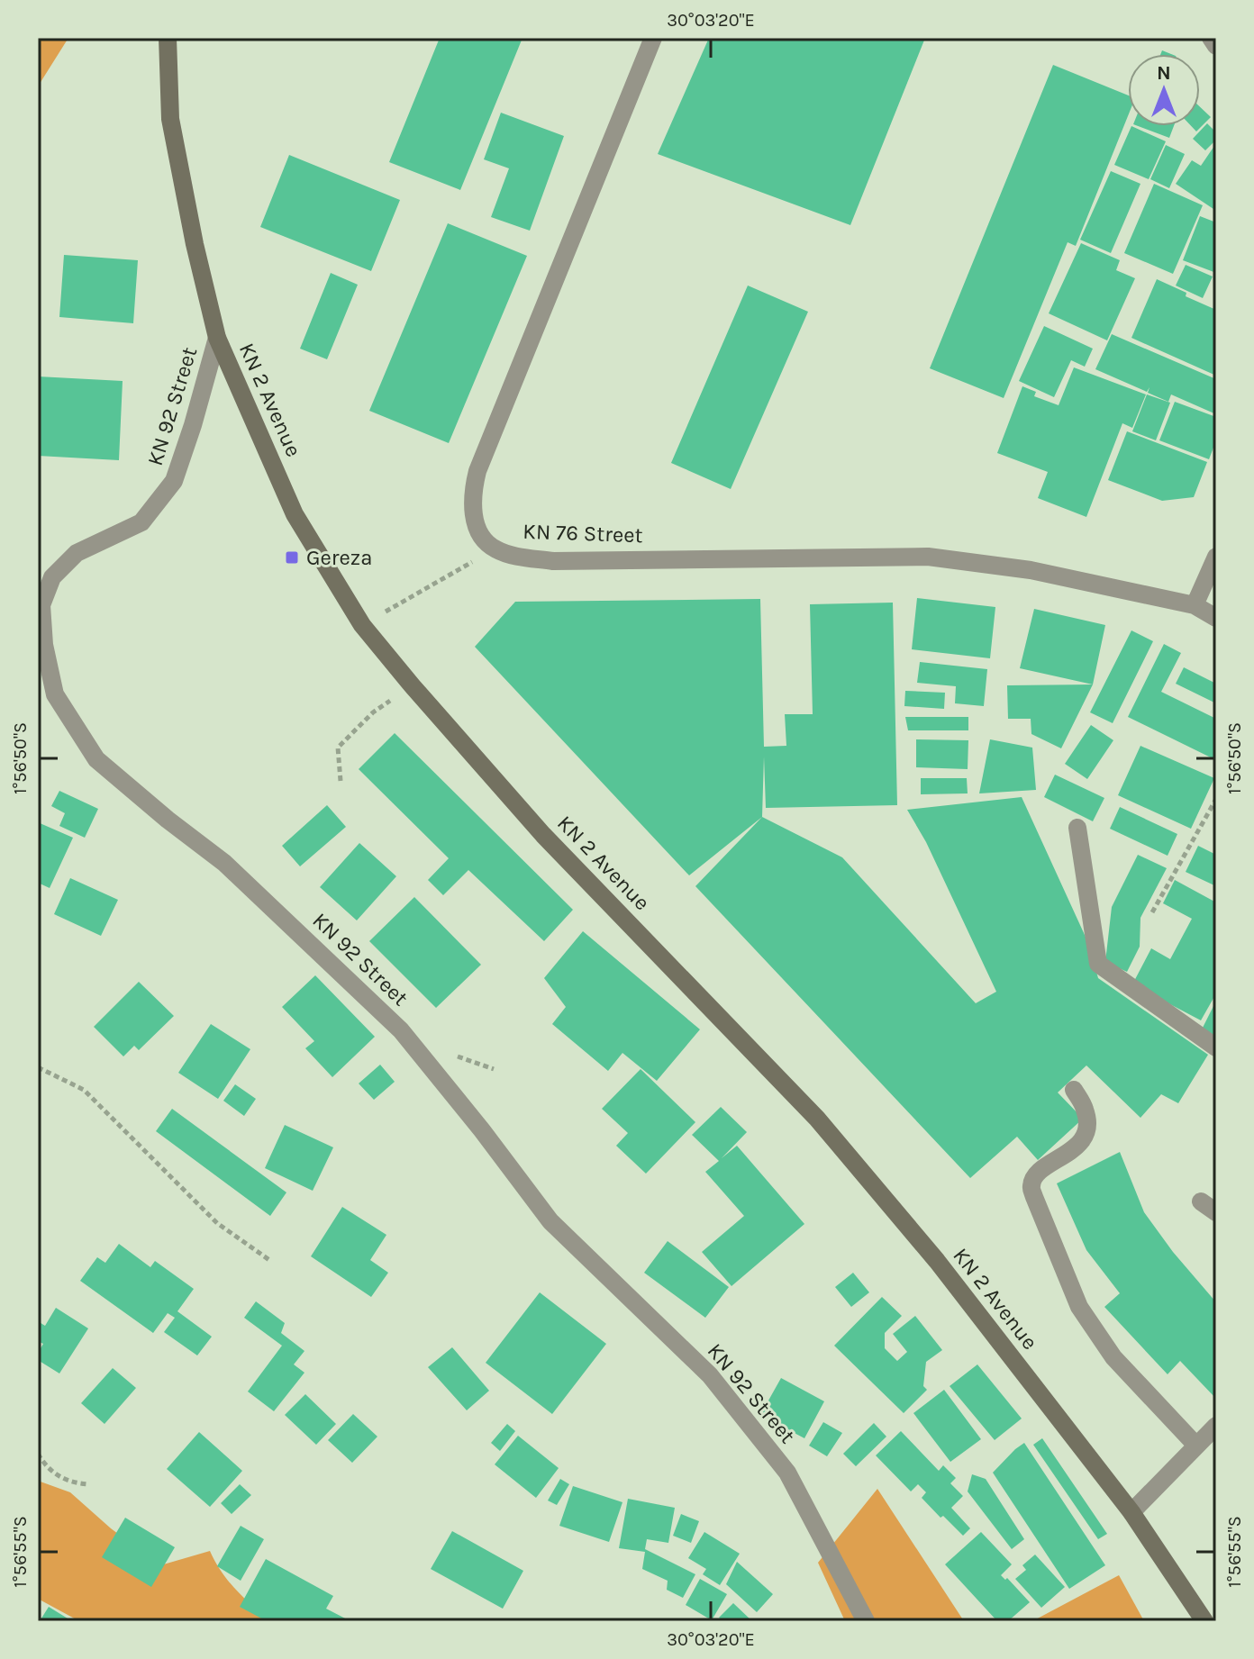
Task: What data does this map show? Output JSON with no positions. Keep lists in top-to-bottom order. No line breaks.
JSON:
{"streets":{"main road":["KN 2 Avenue"],"street":["KN 92 Street","KN 76 Street"]},"crossings":[["KN 2 Avenue","KN 92 Street"]],"places":{"transit":["Gereza"]},"north":"top","coordinates":["30°03'20\"E","1°56'50\"S","1°56'55\"S"]}
